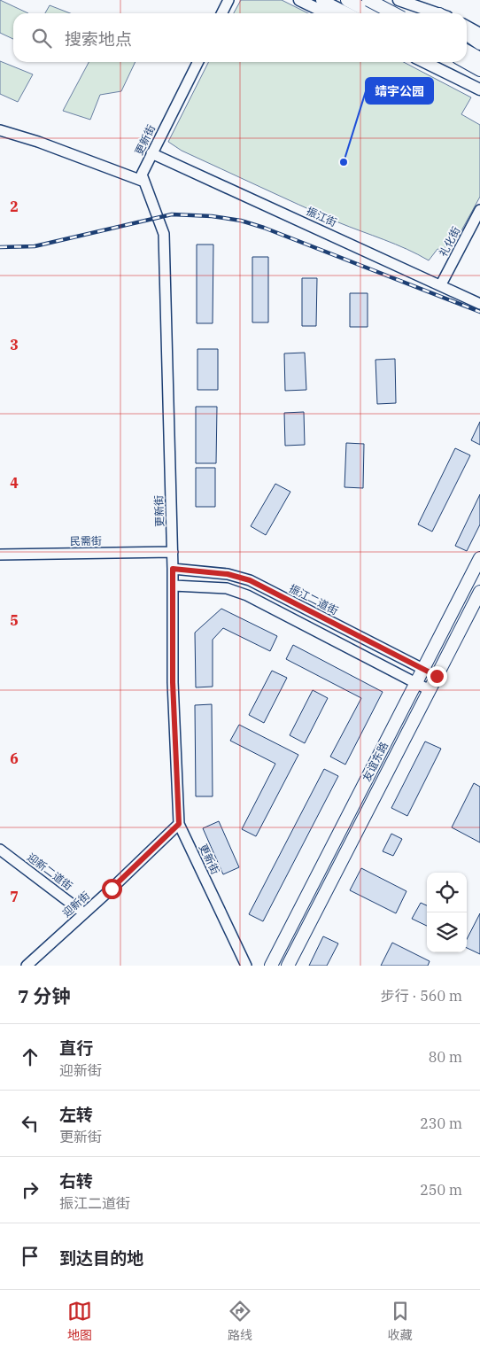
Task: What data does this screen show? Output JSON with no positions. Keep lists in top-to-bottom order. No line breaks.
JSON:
{"streets":{"highway":["友谊东路"],"street":["更新街","振江街","礼化街","民需街","振江二道街","迎新二道街","迎新街"]},"crossings":[["更新街","振江街"],["更新街","民需街"],["更新街","振江二道街"],["更新街","迎新街"],["振江街","礼化街"],["振江二道街","友谊东路"],["迎新二道街","迎新街"]],"places":["靖宇公园"],"page":{"search":"搜索地点","heading":["7 分钟","步行 · 560 m"],"list":[["直行","迎新街","80 m"],["左转","更新街","230 m"],["右转","振江二道街","250 m"],"到达目的地"],"nav":["地图","路线","收藏"]},"grid":{"rows":["2","3","4","5","6","7"]}}
